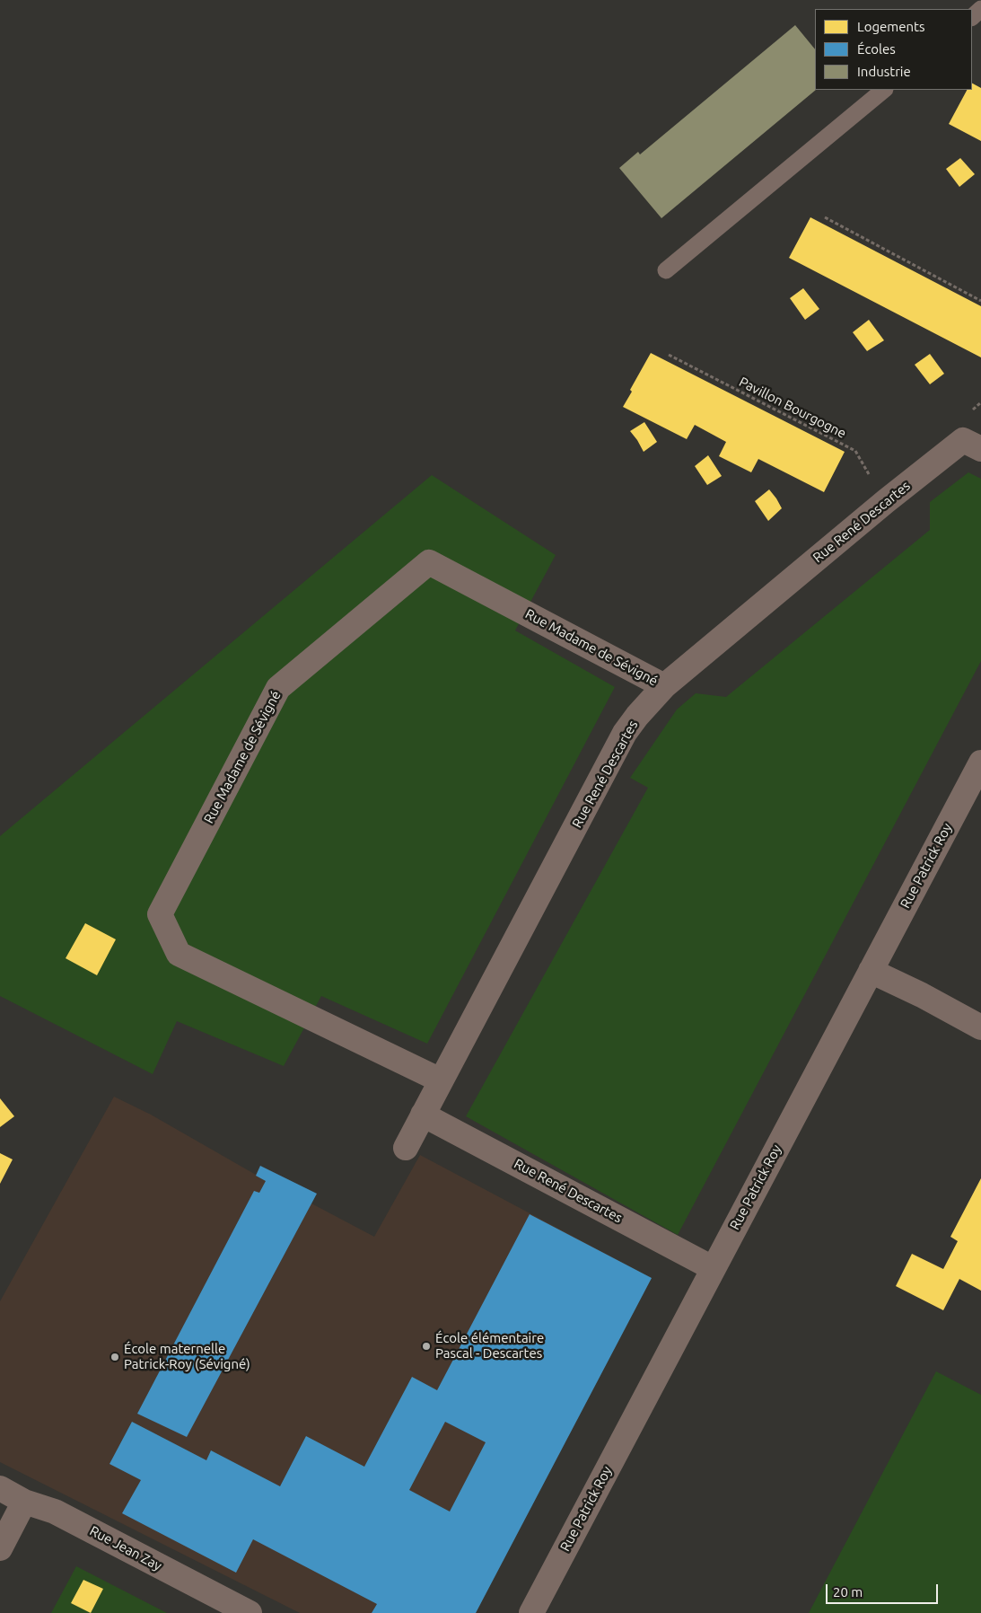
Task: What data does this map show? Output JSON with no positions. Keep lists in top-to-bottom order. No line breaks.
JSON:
{"streets":{"street":["Rue René Descartes","Rue Madame de Sévigné","Rue Patrick Roy","Rue Jean Zay"],"path":["Pavillon Bourgogne"]},"crossings":[["Pavillon Bourgogne","Rue René Descartes"],["Rue René Descartes","Rue Madame de Sévigné"],["Rue René Descartes","Rue Patrick Roy"]],"places":["École élémentaire Pascal - Descartes","École maternelle Patrick-Roy (Sévigné)"],"legend":["Logements","Écoles","Industrie"],"scale_bar":"20 m"}
